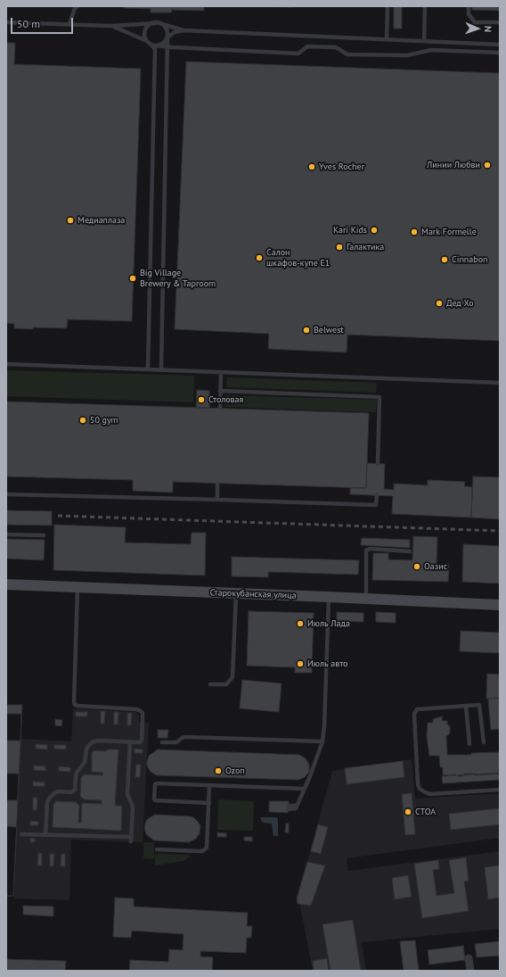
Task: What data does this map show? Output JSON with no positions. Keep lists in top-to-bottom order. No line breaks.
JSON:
{"streets":{"street":["Старокубанская улица"]},"places":["Линии Любви","Yves Rocher","Медиаплаза","Kari Kids","Mark Formelle","Галактика","Салон шкафов-купе Е1","Cinnabon","Big Village Brewery & Taproom","Дед Хо","Belwest","Столовая","50 gym","Оазис","Июль Лада","Июль авто","Ozon","СТОА"],"scale_bar":"50 m","north":"right"}
